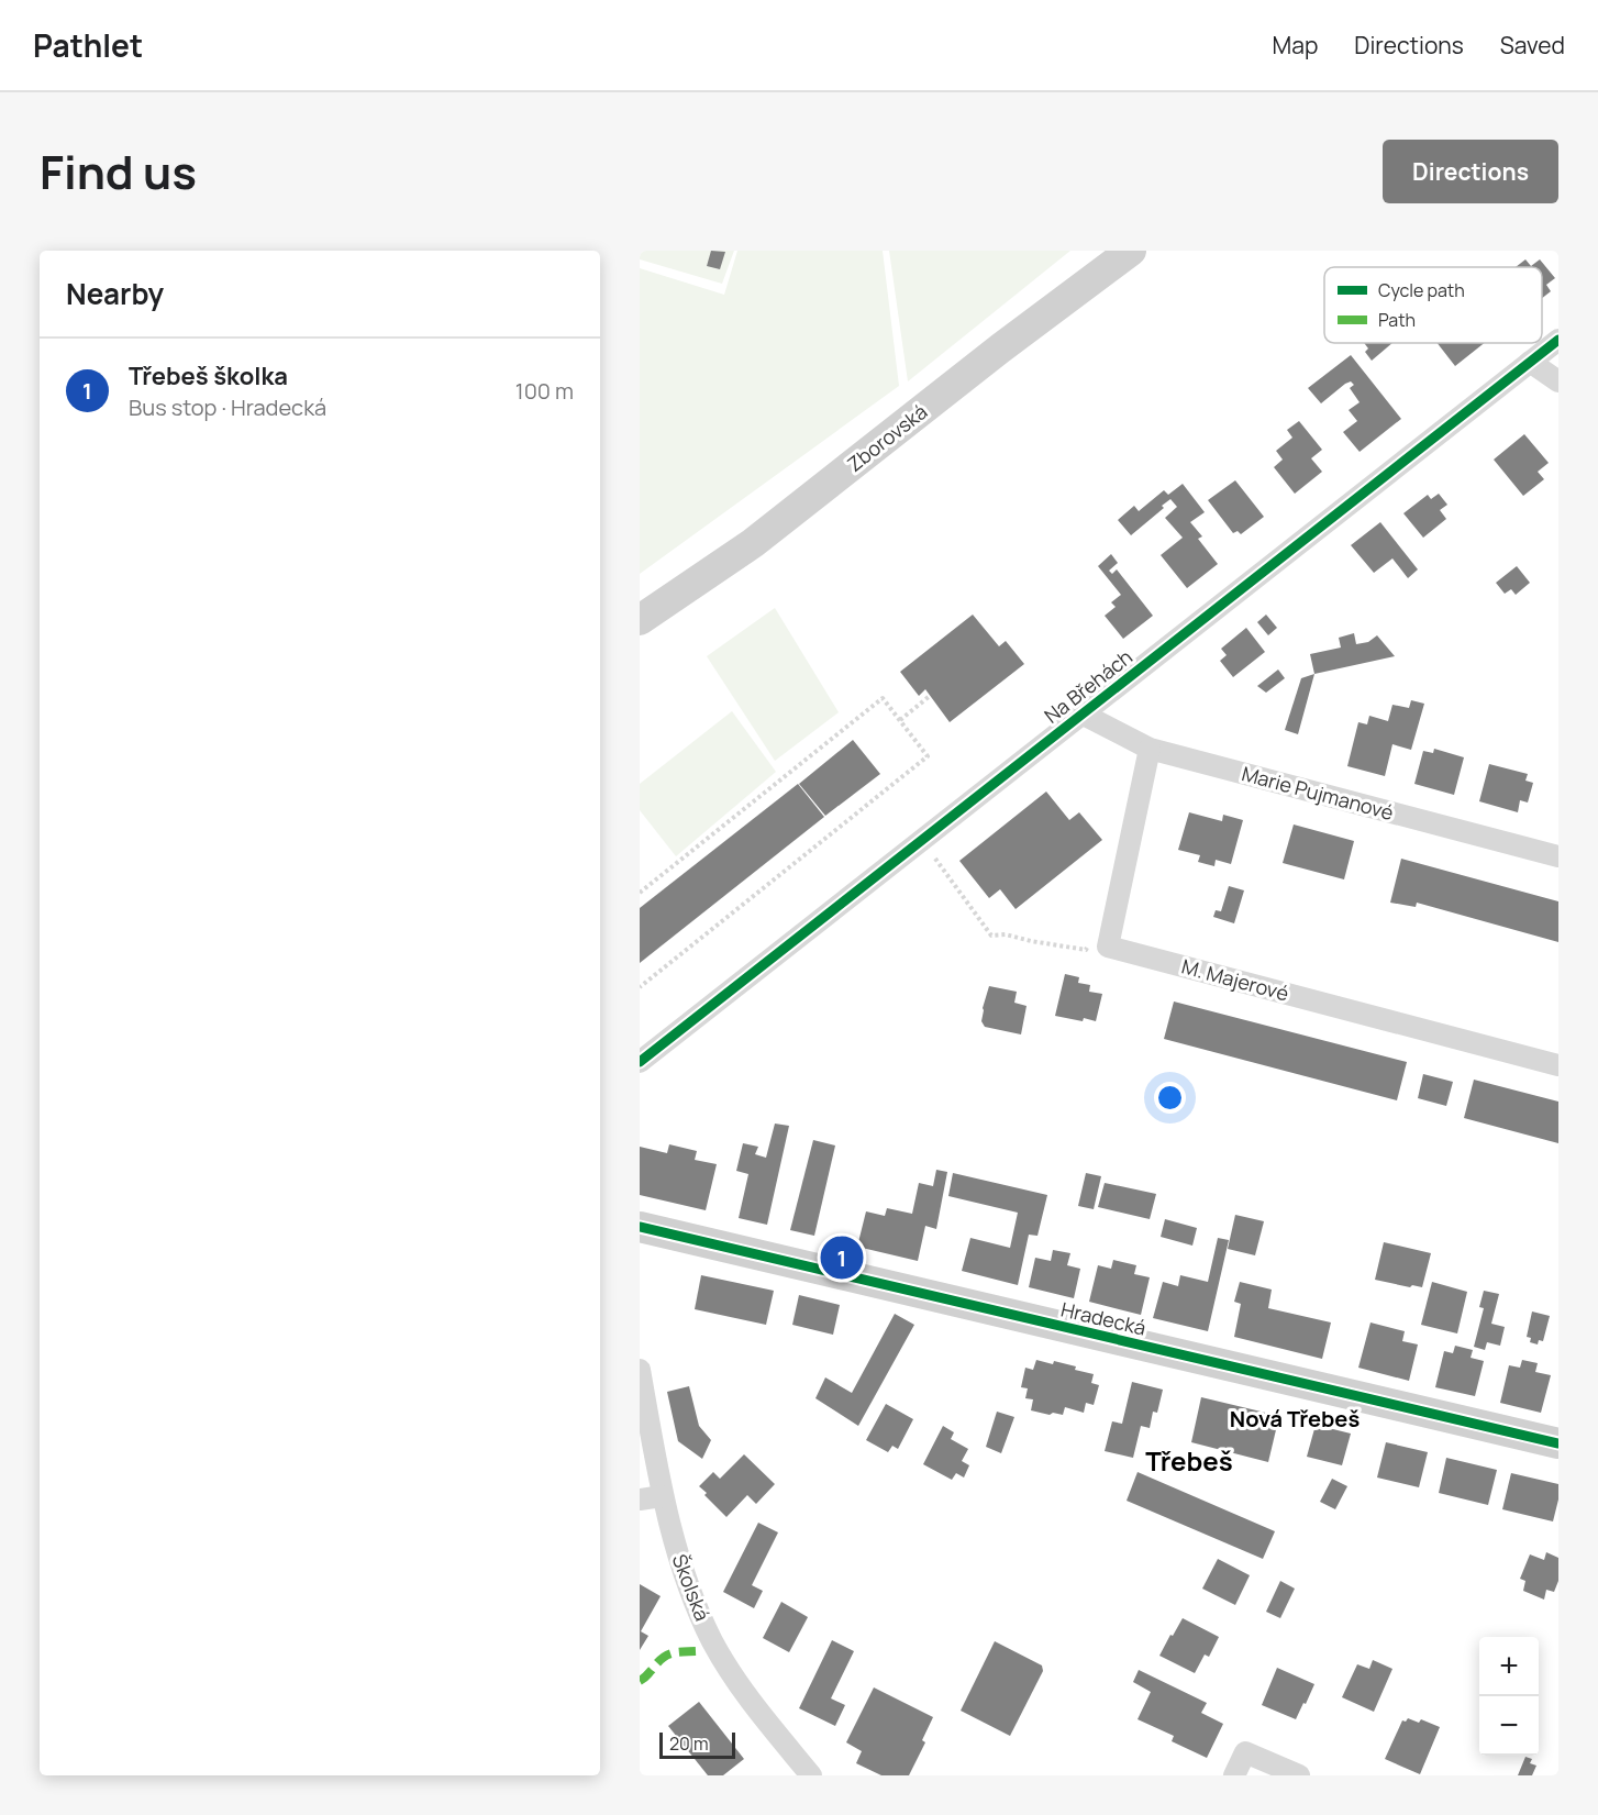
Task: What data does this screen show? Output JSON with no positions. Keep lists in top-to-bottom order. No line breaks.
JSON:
{"streets":{"street":["Zborovská","Na Břehách","Marie Pujmanové","M. Majerové","Hradecká","Školská"]},"crossings":[["Na Břehách","Marie Pujmanové"],["Marie Pujmanové","M. Majerové"]],"districts":["Nová Třebeš","Třebeš"],"legend":["Cycle path","Path"],"scale_bar":"20 m","page":{"header":"Pathlet","nav":["Map","Directions","Saved"],"title":"Find us","buttons":"Directions","heading":"Nearby","list":[{"mark":"1","name":"Třebeš školka","note":"Bus stop · Hradecká","value":"100 m"}],"pins":"1","map_buttons":["+","−"],"scale":"20 m"}}
